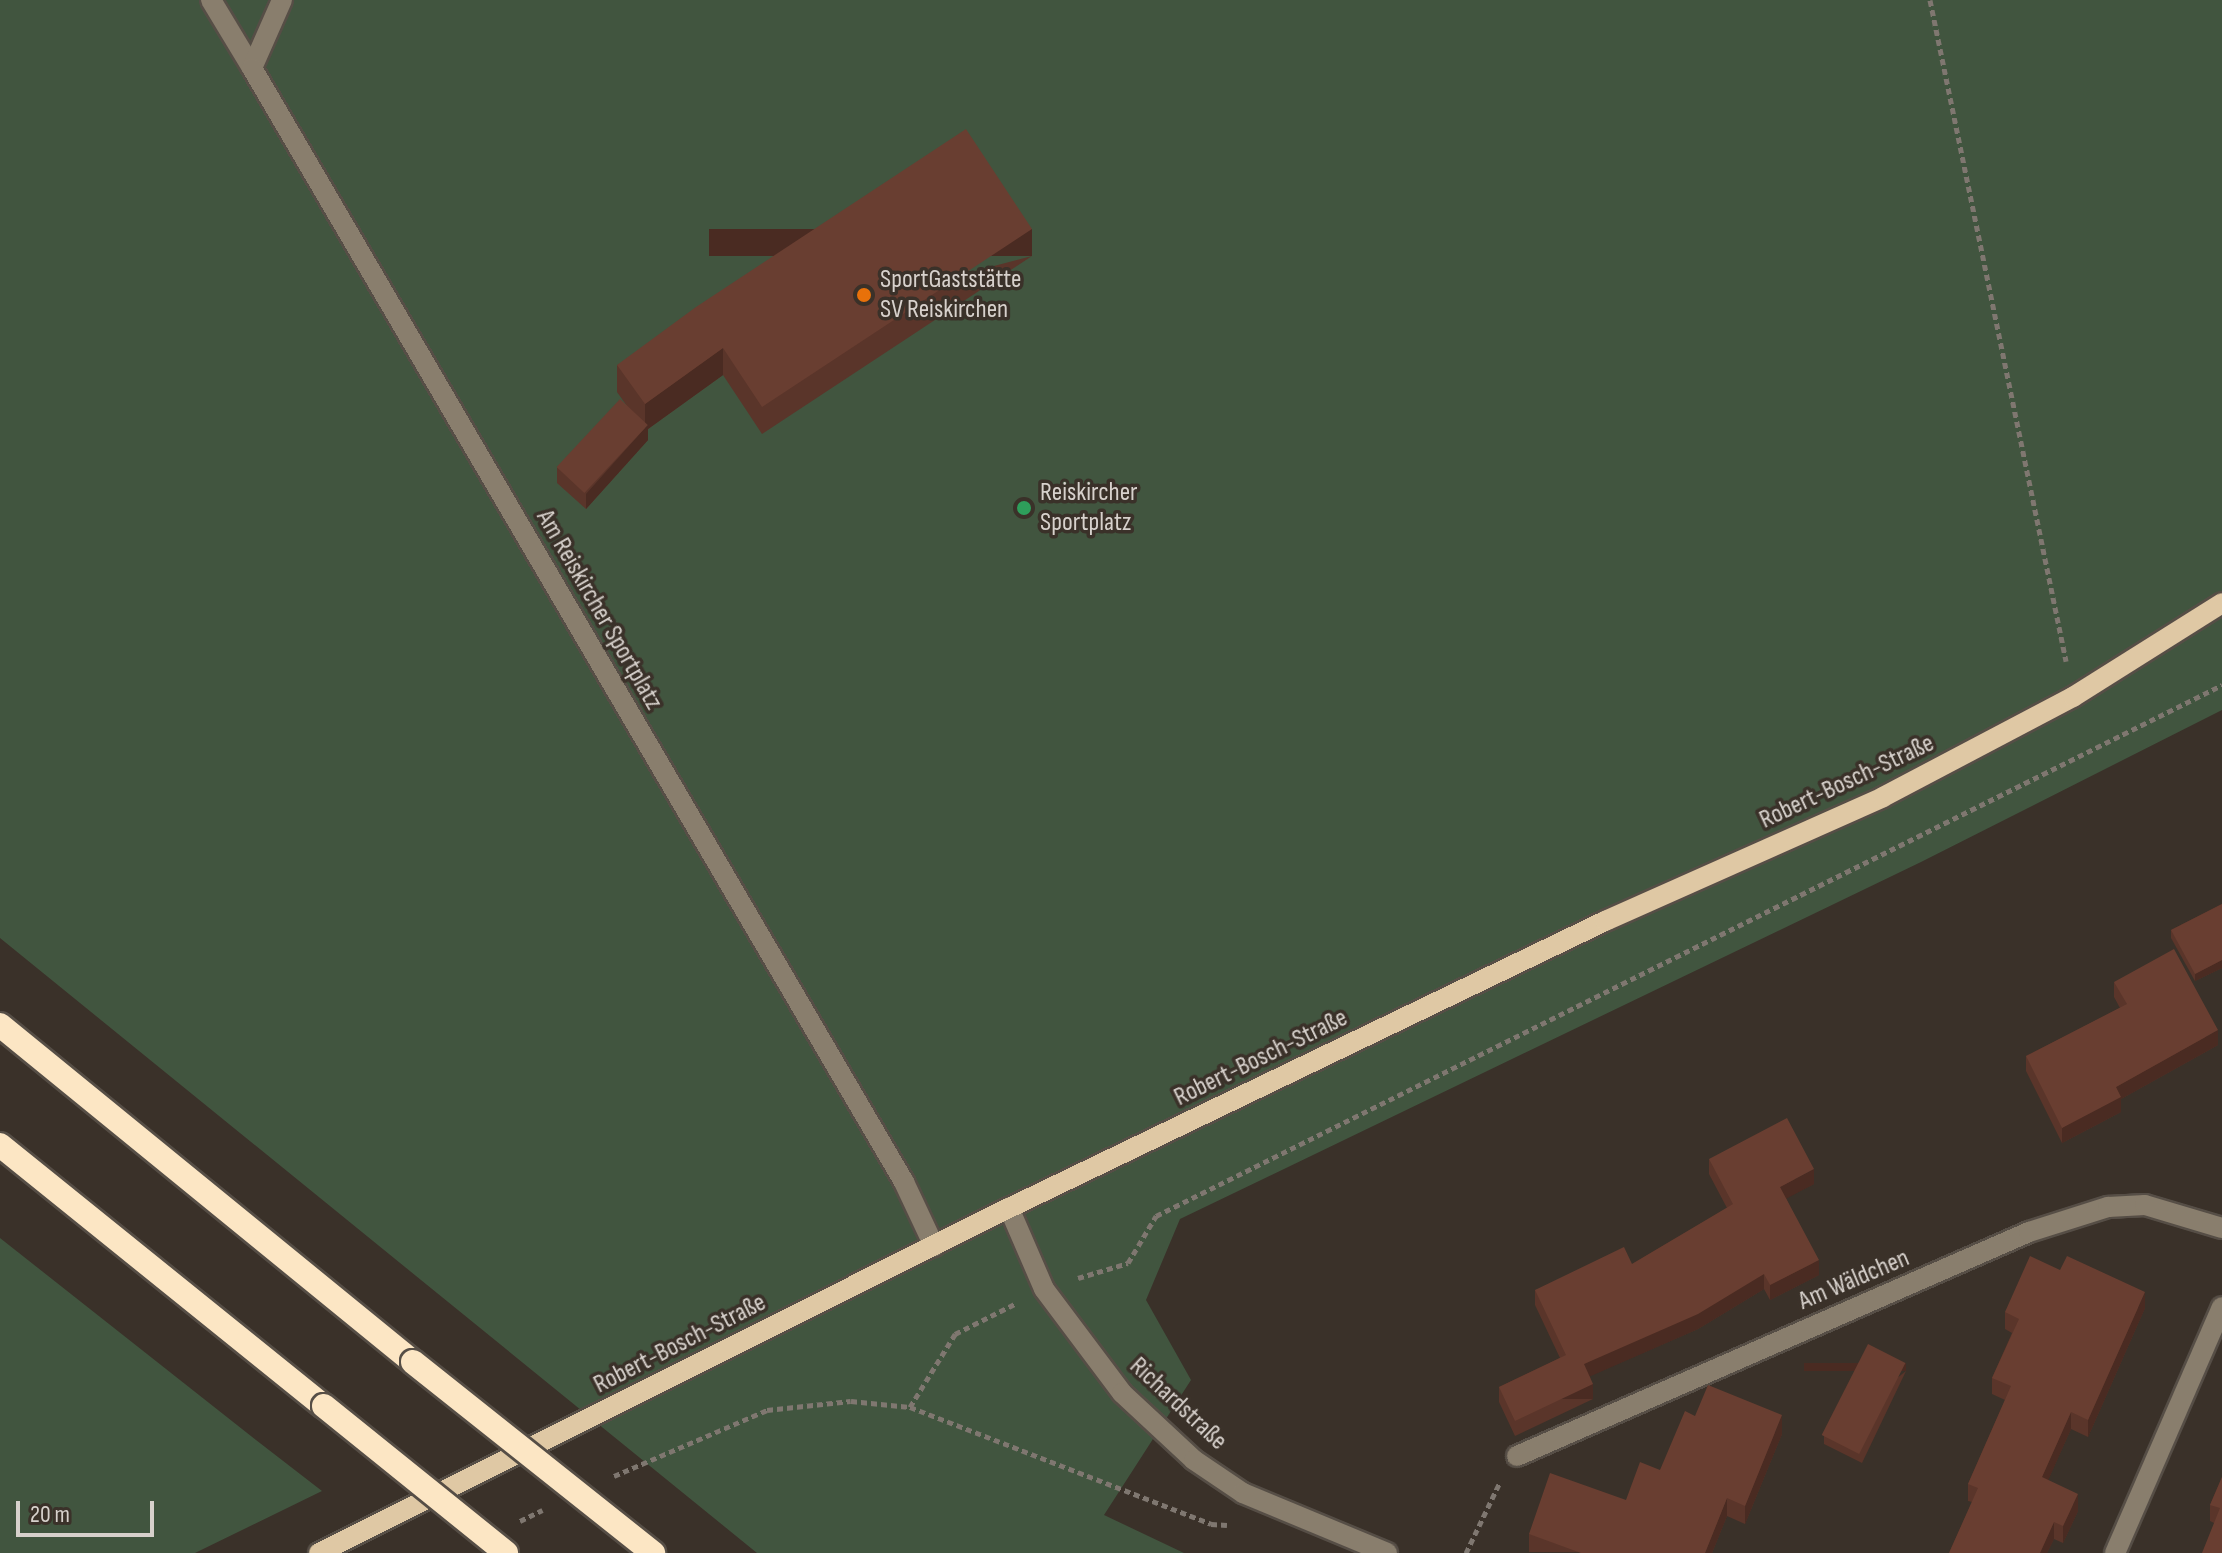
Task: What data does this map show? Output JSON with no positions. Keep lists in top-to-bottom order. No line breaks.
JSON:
{"streets":{"main road":["Robert-Bosch-Straße"],"street":["Am Reiskircher Sportplatz","Am Wäldchen","Richardstraße"]},"crossings":[["Am Reiskircher Sportplatz","Robert-Bosch-Straße"],["Robert-Bosch-Straße","Richardstraße"]],"places":["SportGaststätte SV Reiskirchen","Reiskircher Sportplatz"],"scale_bar":"20 m"}
